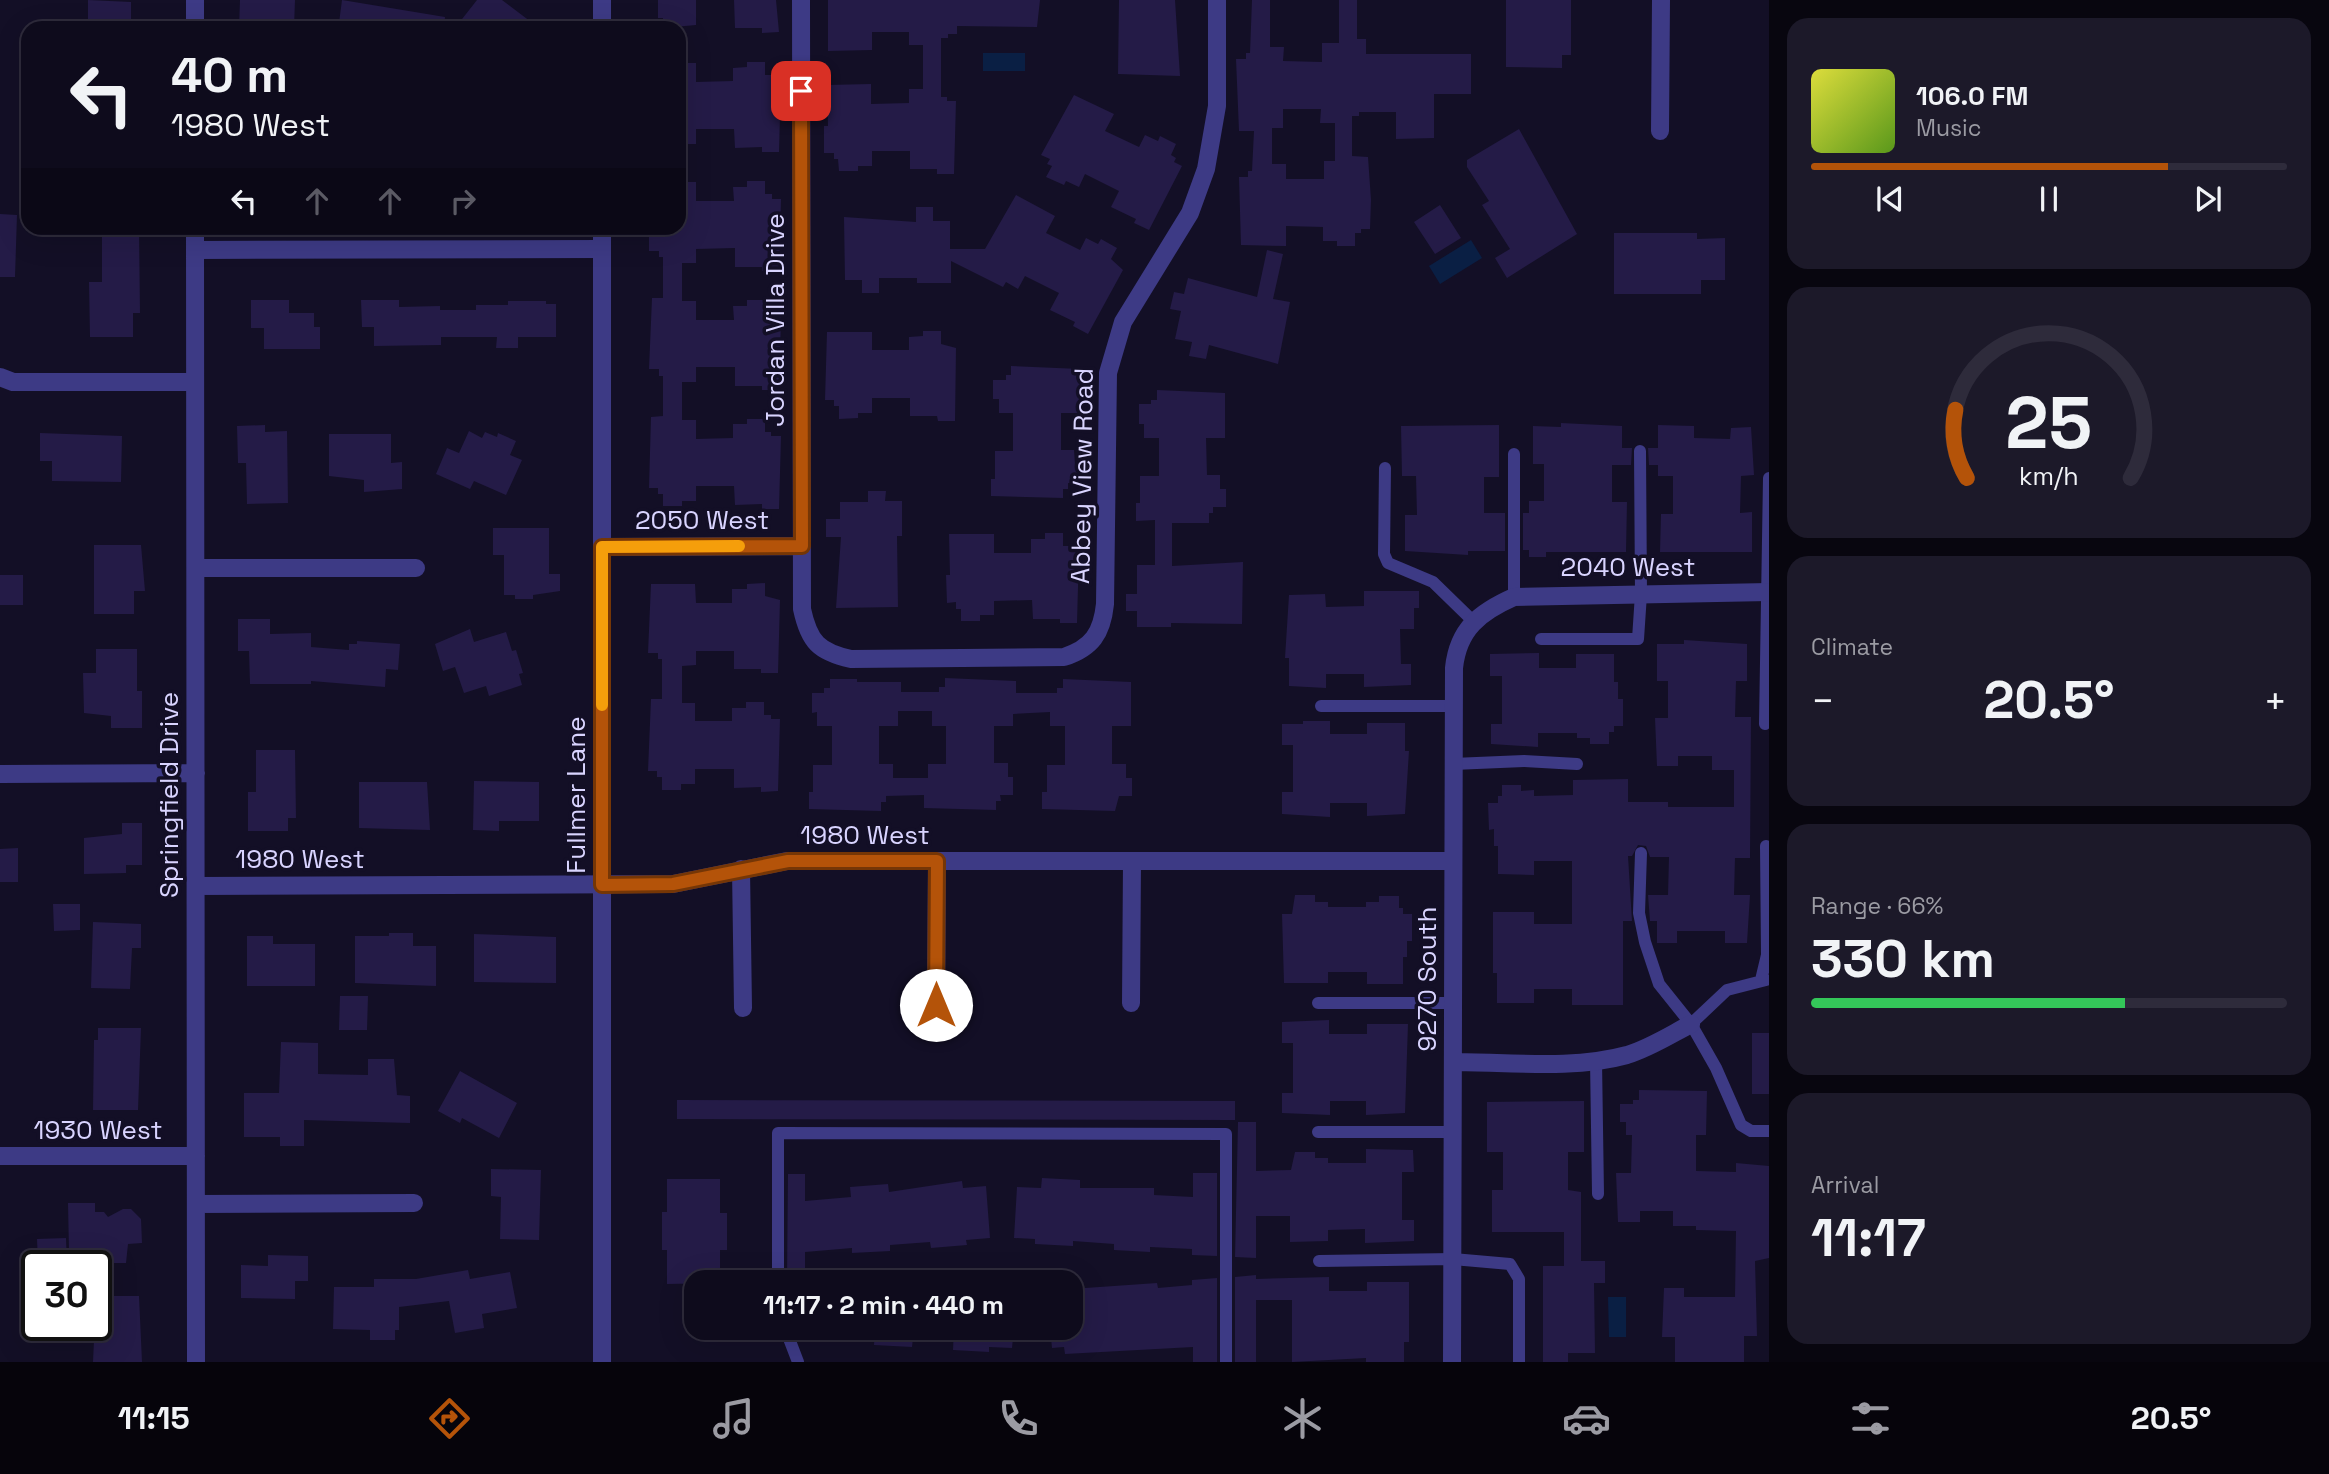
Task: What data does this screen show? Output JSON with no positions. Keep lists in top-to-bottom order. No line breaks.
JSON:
{"streets":{"street":["Jordan Villa Drive","Abbey View Road","2050 West","2040 West","Springfield Drive","Fullmer Lane","1980 West","9270 South","1930 West"]},"crossings":[["Jordan Villa Drive","Abbey View Road"],["Jordan Villa Drive","2050 West"],["2050 West","Fullmer Lane"],["2040 West","9270 South"],["Springfield Drive","1980 West"],["Springfield Drive","1930 West"],["Fullmer Lane","1980 West"],["1980 West","9270 South"]],"page":{"turn":["40 m","1980 West"],"song":["106.0 FM","Music"],"tile":["Climate",["Range · 66%","330 km"],["Arrival","11:17"]],"heat":["−","20.5°","+"],"limit":"30","trip":"11:17 · 2 min · 440 m","tabs":["11:15","20.5°"],"gauge":["25","km/h"]}}
